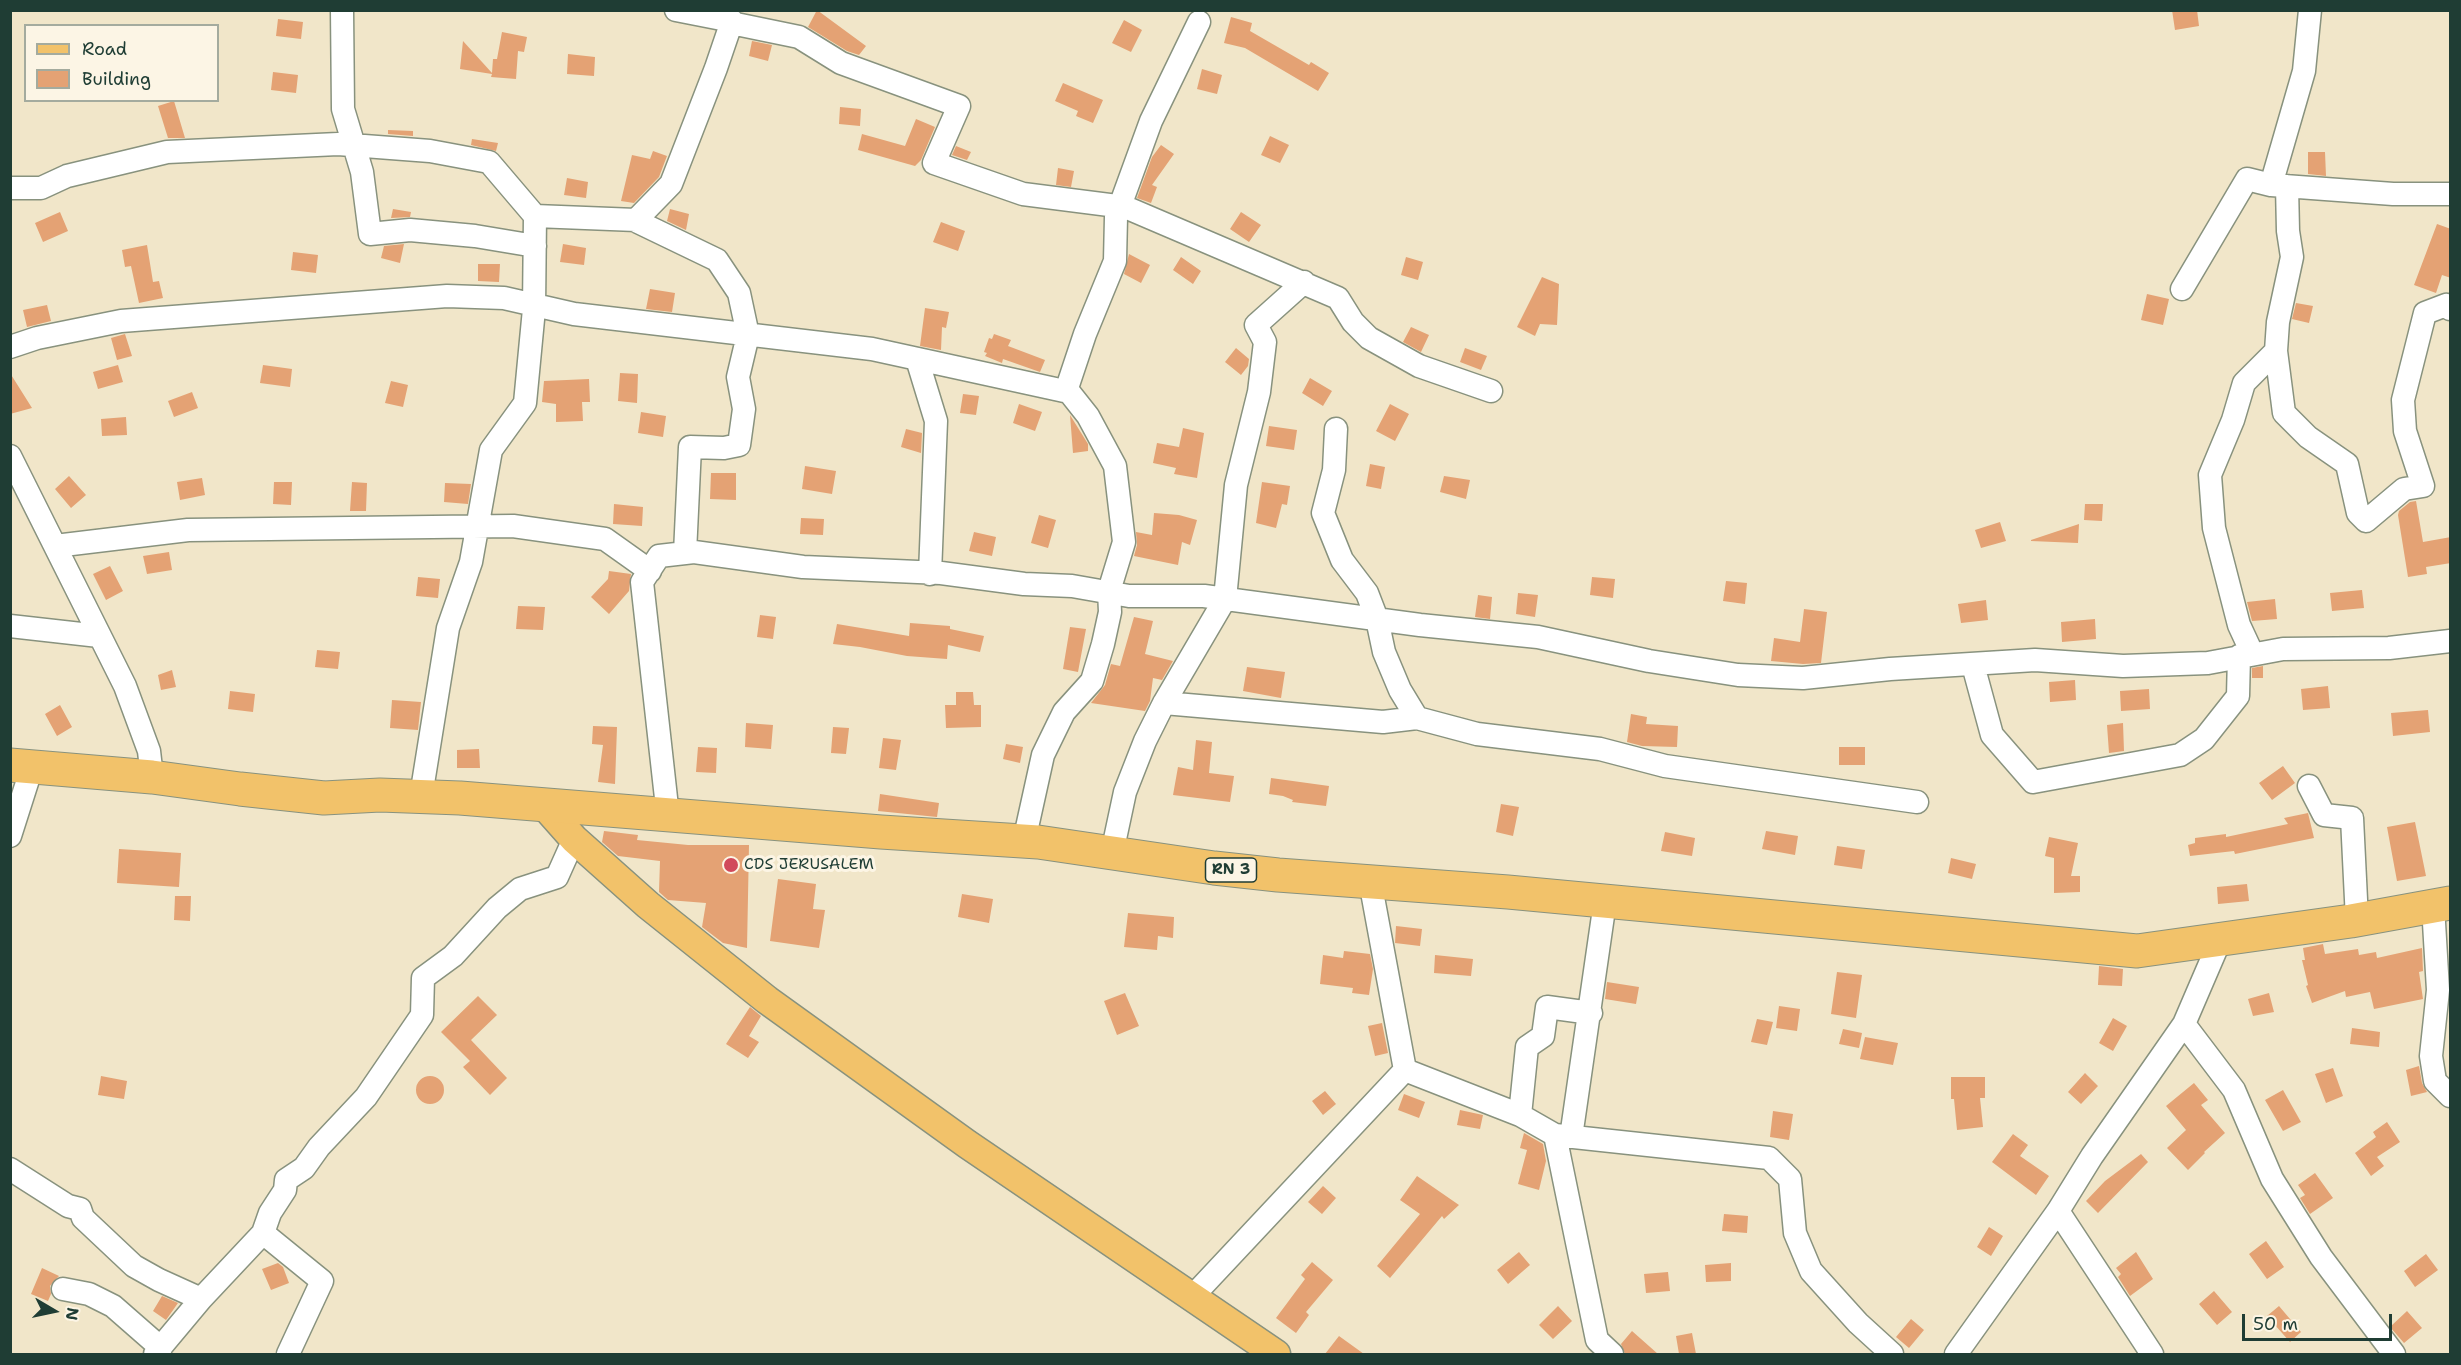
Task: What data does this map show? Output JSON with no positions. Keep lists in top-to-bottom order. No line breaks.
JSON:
{"streets":{"highway":["RN 3"]},"places":["CDS JERUSALEM"],"legend":["Road","Building"],"scale_bar":"50 m","north":"right"}
